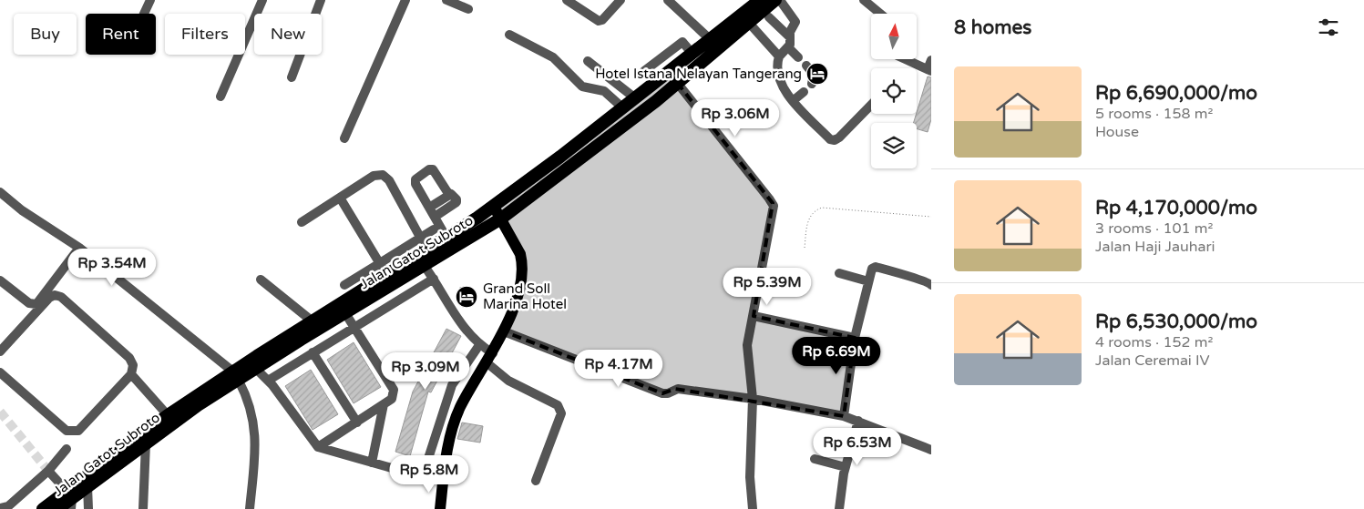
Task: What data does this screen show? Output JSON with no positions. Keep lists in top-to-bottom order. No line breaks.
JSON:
{"streets":{"highway":["Jalan Gatot Subroto"]},"places":{"hotel":["Hotel Istana Nelayan Tangerang","Grand Soll Marina Hotel"]},"north":"top","page":{"heading":"8 homes","chip":["Buy","Rent","Filters","New"],"list":[{"name":"Rp 6,690,000/mo","note":"5 rooms · 158 m² · House"},{"name":"Rp 4,170,000/mo","note":"3 rooms · 101 m² · Jalan Haji Jauhari"},{"name":"Rp 6,530,000/mo","note":"4 rooms · 152 m² · Jalan Ceremai IV"}],"price":["Rp 3.06M","Rp 3.54M","Rp 5.39M","Rp 6.69M","Rp 4.17M","Rp 3.09M","Rp 6.53M","Rp 5.8M"]}}
